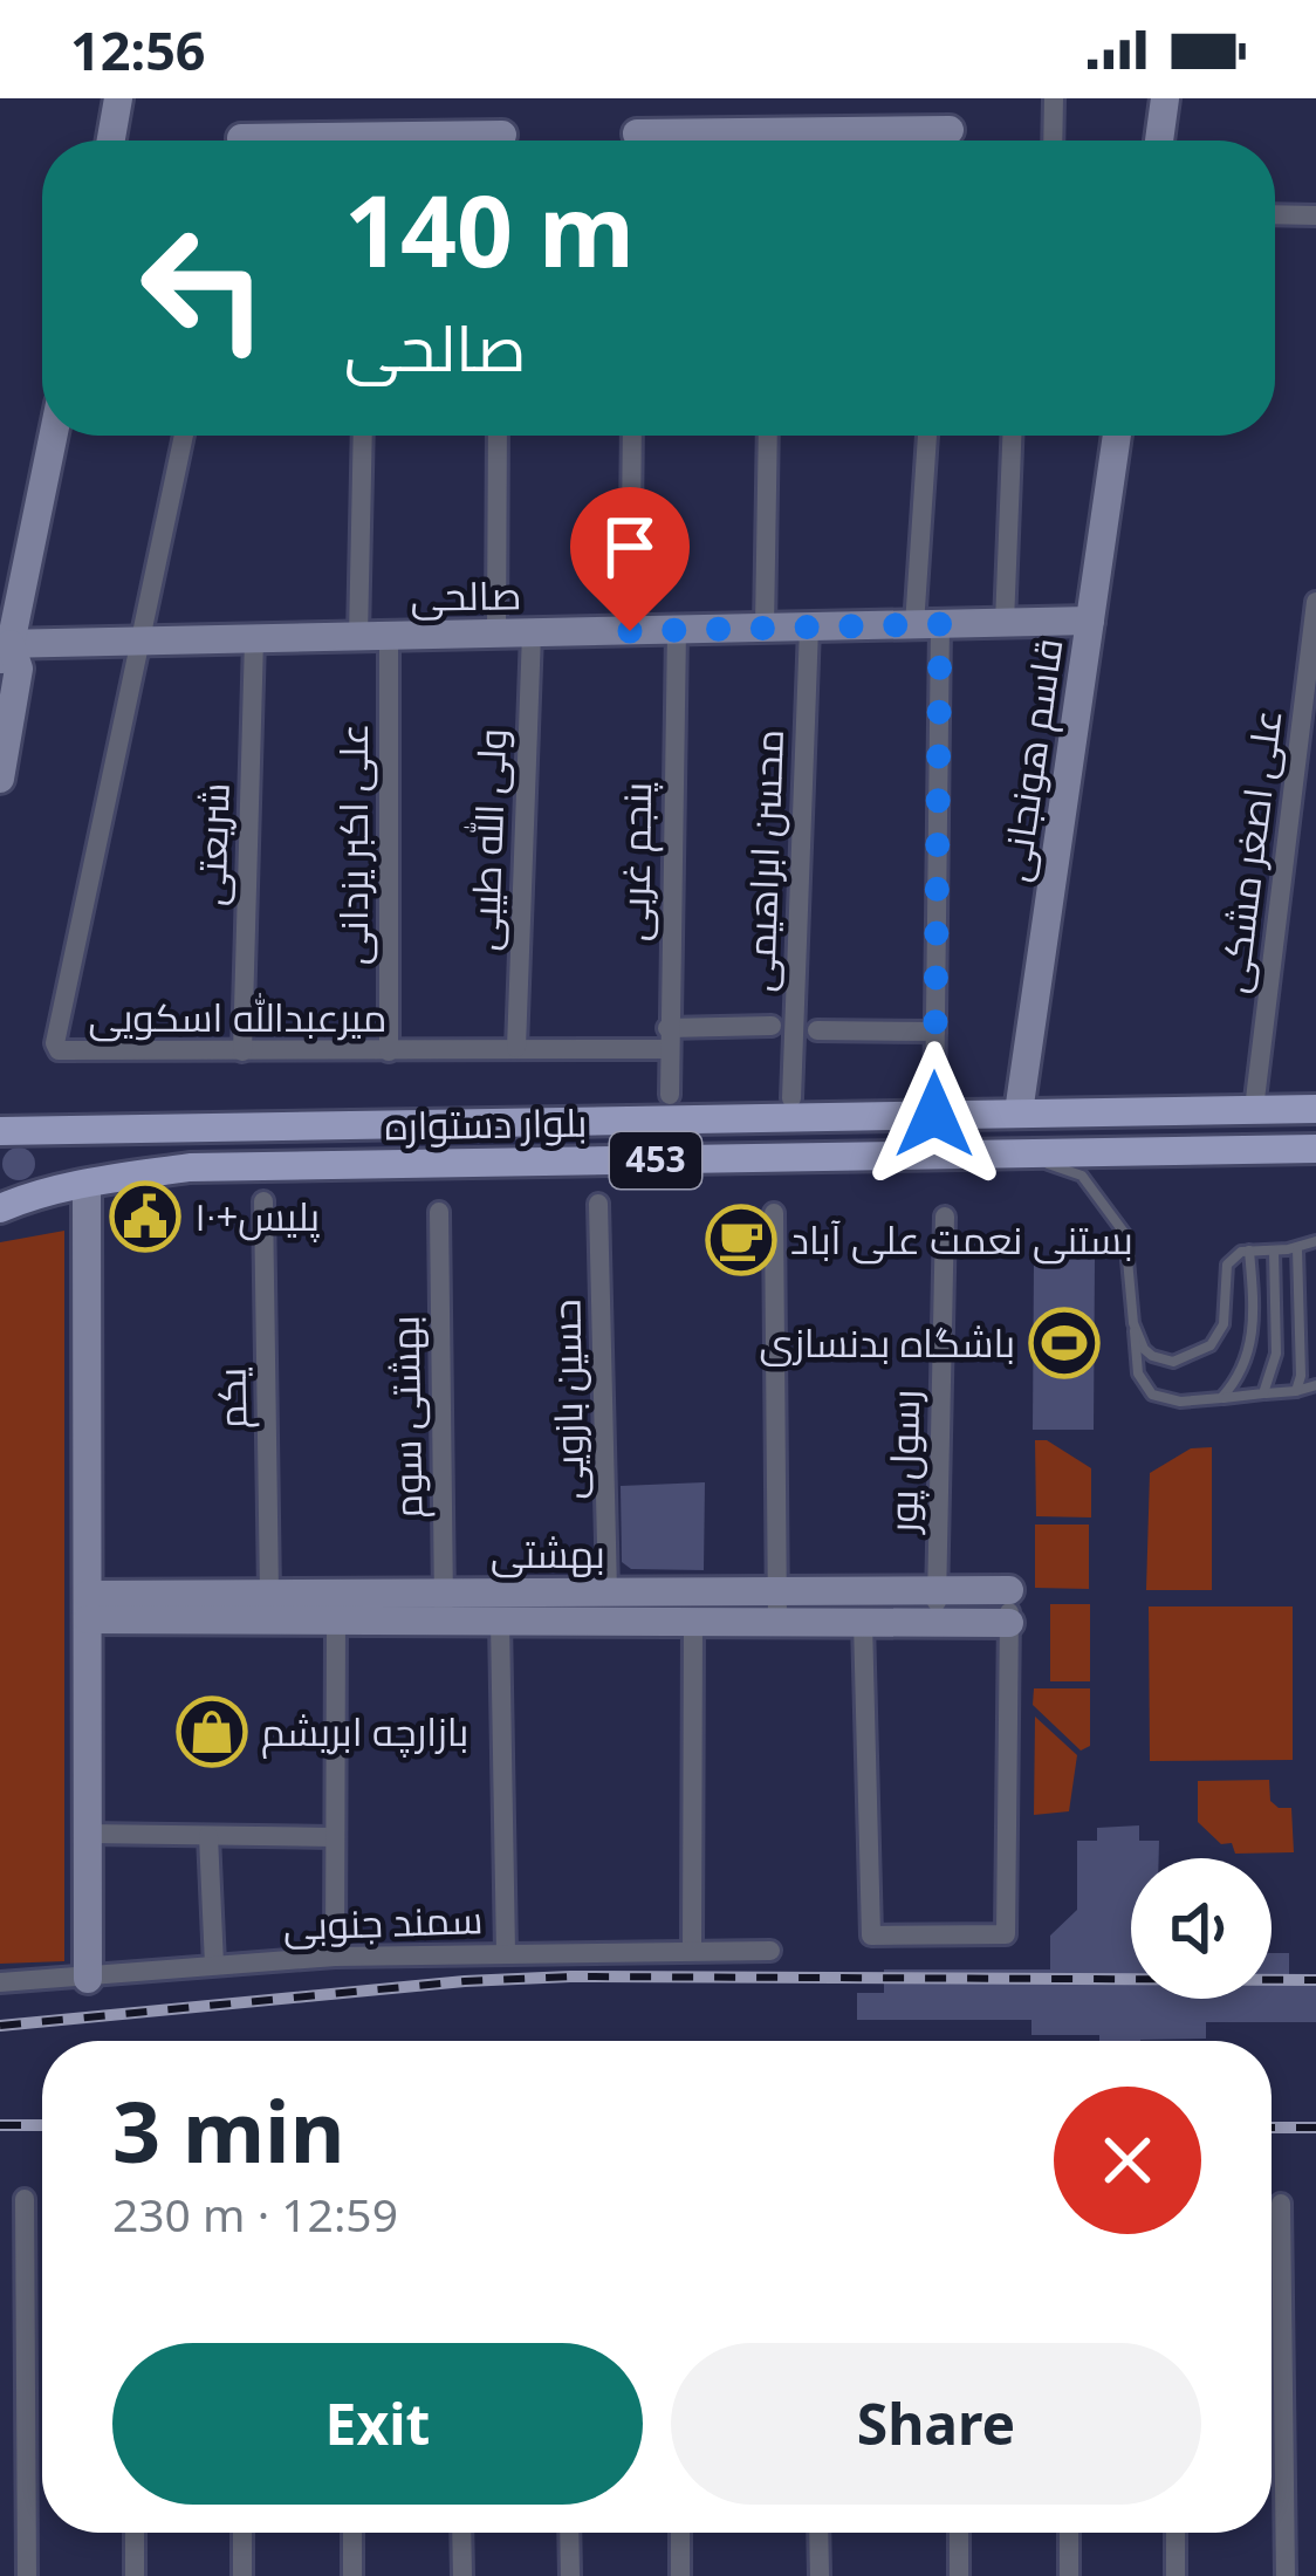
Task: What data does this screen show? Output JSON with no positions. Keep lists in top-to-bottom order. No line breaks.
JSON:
{"streets":{"main road":["بلوار دستواره","453"],"street":["صالحی","قاسم هونجانی","ولی الله طیبی","شریعتی","علی اکبر یزدانی","علی اصغر مشکی","محسن ابراهیمی","پنجم غربی","میرعبدالله اسکویی","یکم","حسین بازویی","بهشتی سوم","رسول پور","بهشتی","سمند جنوبی"]},"crossings":[["صالحی","قاسم هونجانی"],["صالحی","ولی الله طیبی"],["صالحی","شریعتی"],["صالحی","علی اکبر یزدانی"],["صالحی","محسن ابراهیمی"],["صالحی","پنجم غربی"],["صالحی","میرعبدالله اسکویی"],["قاسم هونجانی","بلوار دستواره"],["ولی الله طیبی","میرعبدالله اسکویی"],["شریعتی","میرعبدالله اسکویی"],["علی اکبر یزدانی","میرعبدالله اسکویی"],["علی اصغر مشکی","بلوار دستواره"],["پنجم غربی","میرعبدالله اسکویی"],["یکم","بهشتی"],["حسین بازویی","بهشتی"],["بهشتی سوم","بهشتی"],["رسول پور","بهشتی"]],"places":{"public building":["پلیس+۱۰"],"cafe":["بستنی نعمت علی آباد"],"sports":["باشگاه بدنسازی"],"shop":["بازارچه ابریشم"]},"page":{"status":"12:56","turn":["140 m","صالحی"],"heading":["3 min","230 m · 12:59"],"buttons":["Exit","Share"]}}
